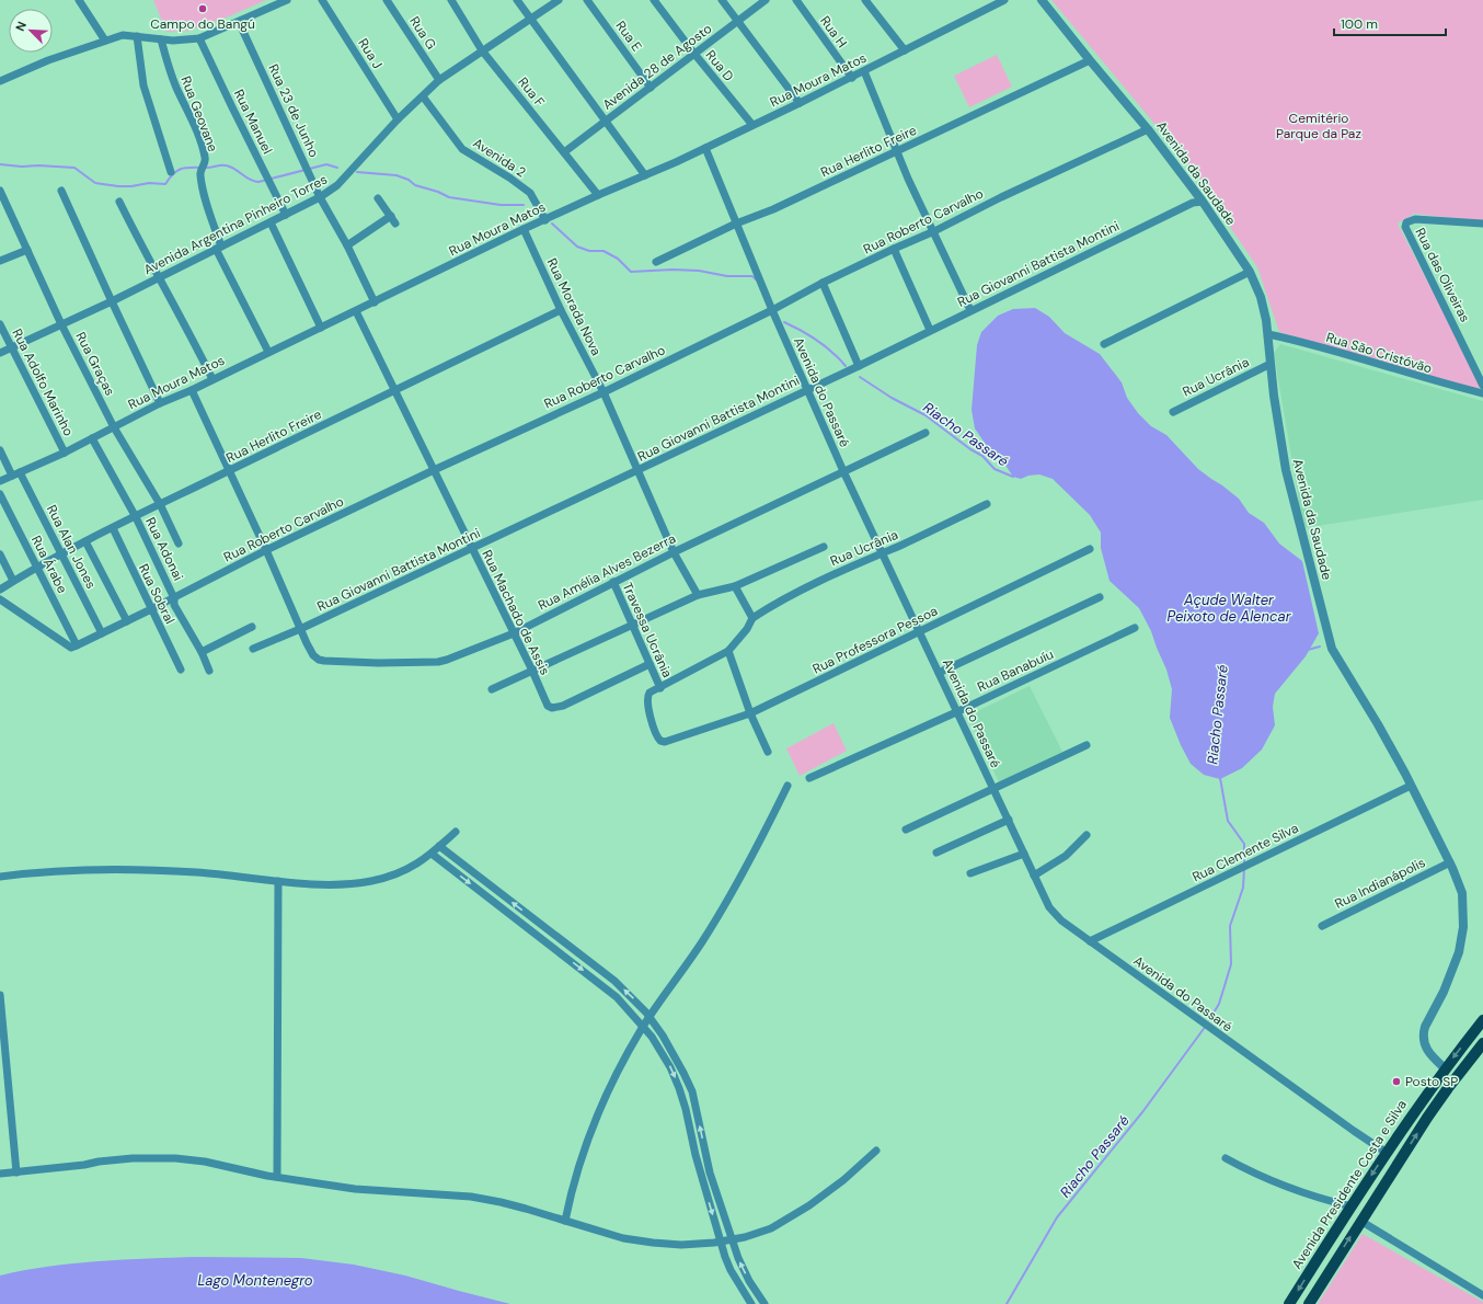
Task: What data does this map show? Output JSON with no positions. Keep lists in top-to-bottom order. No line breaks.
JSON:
{"streets":{"main road":["Avenida Presidente Costa e Silva"],"street":["Rua H","Rua G","Rua E","Rua J","Rua D","Avenida 28 de Agosto","Rua Moura Matos","Rua F","Rua 23 de Junho","Rua Geovane","Rua Manuel","Rua Herlito Freire","Avenida 2","Avenida da Saudade","Rua Roberto Carvalho","Avenida Argentina Pinheiro Torres","Rua Giovanni Battista Montini","Rua das Oliveiras","Rua Morada Nova","Rua São Cristóvão","Rua Graças","Rua Ucrânia","Rua Adolfo Marinho","Avenida do Passaré","Rua Alan Jones","Rua Adonai","Rua Árabe","Rua Amélia Alves Bezerra","Rua Sobral","Rua Machado de Assis","Travessa Ucrânia","Rua Professora Pessoa","Rua Banabuíu","Rua Clemente Silva","Rua Indianápolis"]},"crossings":[["Rua H","Rua Moura Matos"],["Rua G","Avenida Argentina Pinheiro Torres"],["Rua E","Avenida 28 de Agosto"],["Rua J","Avenida Argentina Pinheiro Torres"],["Rua D","Avenida 28 de Agosto"],["Rua D","Rua Moura Matos"],["Avenida 28 de Agosto","Rua F"],["Rua Moura Matos","Rua F"],["Rua Moura Matos","Rua 23 de Junho"],["Rua Moura Matos","Rua Geovane"],["Rua Moura Matos","Avenida 2"],["Rua Moura Matos","Rua Morada Nova"],["Rua Moura Matos","Rua Graças"],["Rua Moura Matos","Rua Adolfo Marinho"],["Rua Moura Matos","Avenida do Passaré"],["Rua Moura Matos","Rua Alan Jones"],["Rua Moura Matos","Rua Adonai"],["Rua Moura Matos","Rua Machado de Assis"],["Rua F","Avenida Argentina Pinheiro Torres"],["Rua 23 de Junho","Avenida Argentina Pinheiro Torres"],["Rua Geovane","Avenida Argentina Pinheiro Torres"],["Rua Manuel","Avenida Argentina Pinheiro Torres"],["Rua Herlito Freire","Avenida da Saudade"],["Rua Herlito Freire","Rua Morada Nova"],["Rua Herlito Freire","Rua Graças"],["Rua Herlito Freire","Avenida do Passaré"],["Rua Herlito Freire","Rua Alan Jones"],["Rua Herlito Freire","Rua Adonai"],["Rua Herlito Freire","Rua Árabe"],["Rua Herlito Freire","Rua Sobral"],["Rua Herlito Freire","Rua Machado de Assis"],["Avenida 2","Avenida Argentina Pinheiro Torres"],["Avenida da Saudade","Rua Roberto Carvalho"],["Avenida da Saudade","Rua Giovanni Battista Montini"],["Avenida da Saudade","Rua São Cristóvão"],["Avenida da Saudade","Rua Ucrânia"],["Avenida da Saudade","Rua Clemente Silva"],["Avenida da Saudade","Rua Indianápolis"],["Avenida da Saudade","Avenida Presidente Costa e Silva"],["Rua Roberto Carvalho","Rua Morada Nova"],["Rua Roberto Carvalho","Avenida do Passaré"],["Rua Roberto Carvalho","Rua Alan Jones"],["Rua Roberto Carvalho","Rua Adonai"],["Rua Roberto Carvalho","Rua Árabe"],["Rua Roberto Carvalho","Rua Sobral"],["Rua Roberto Carvalho","Rua Machado de Assis"],["Avenida Argentina Pinheiro Torres","Rua Graças"],["Avenida Argentina Pinheiro Torres","Rua Adolfo Marinho"],["Rua Giovanni Battista Montini","Rua Morada Nova"],["Rua Giovanni Battista Montini","Avenida do Passaré"],["Rua Giovanni Battista Montini","Rua Amélia Alves Bezerra"],["Rua Giovanni Battista Montini","Rua Machado de Assis"],["Rua Morada Nova","Rua Amélia Alves Bezerra"],["Rua Ucrânia","Avenida do Passaré"],["Avenida do Passaré","Rua Amélia Alves Bezerra"],["Avenida do Passaré","Rua Professora Pessoa"],["Avenida do Passaré","Rua Banabuíu"],["Avenida do Passaré","Rua Clemente Silva"],["Avenida do Passaré","Avenida Presidente Costa e Silva"],["Rua Amélia Alves Bezerra","Rua Machado de Assis"],["Rua Amélia Alves Bezerra","Travessa Ucrânia"],["Rua Machado de Assis","Travessa Ucrânia"],["Travessa Ucrânia","Rua Professora Pessoa"]],"water":["Riacho Passaré","Açude Walter Peixoto de Alencar","Lago Montenegro"],"parks":["Cemitério Parque da Paz"],"places":["Campo do Bangú","Posto SP"],"scale_bar":"100 m","north":"top left"}
